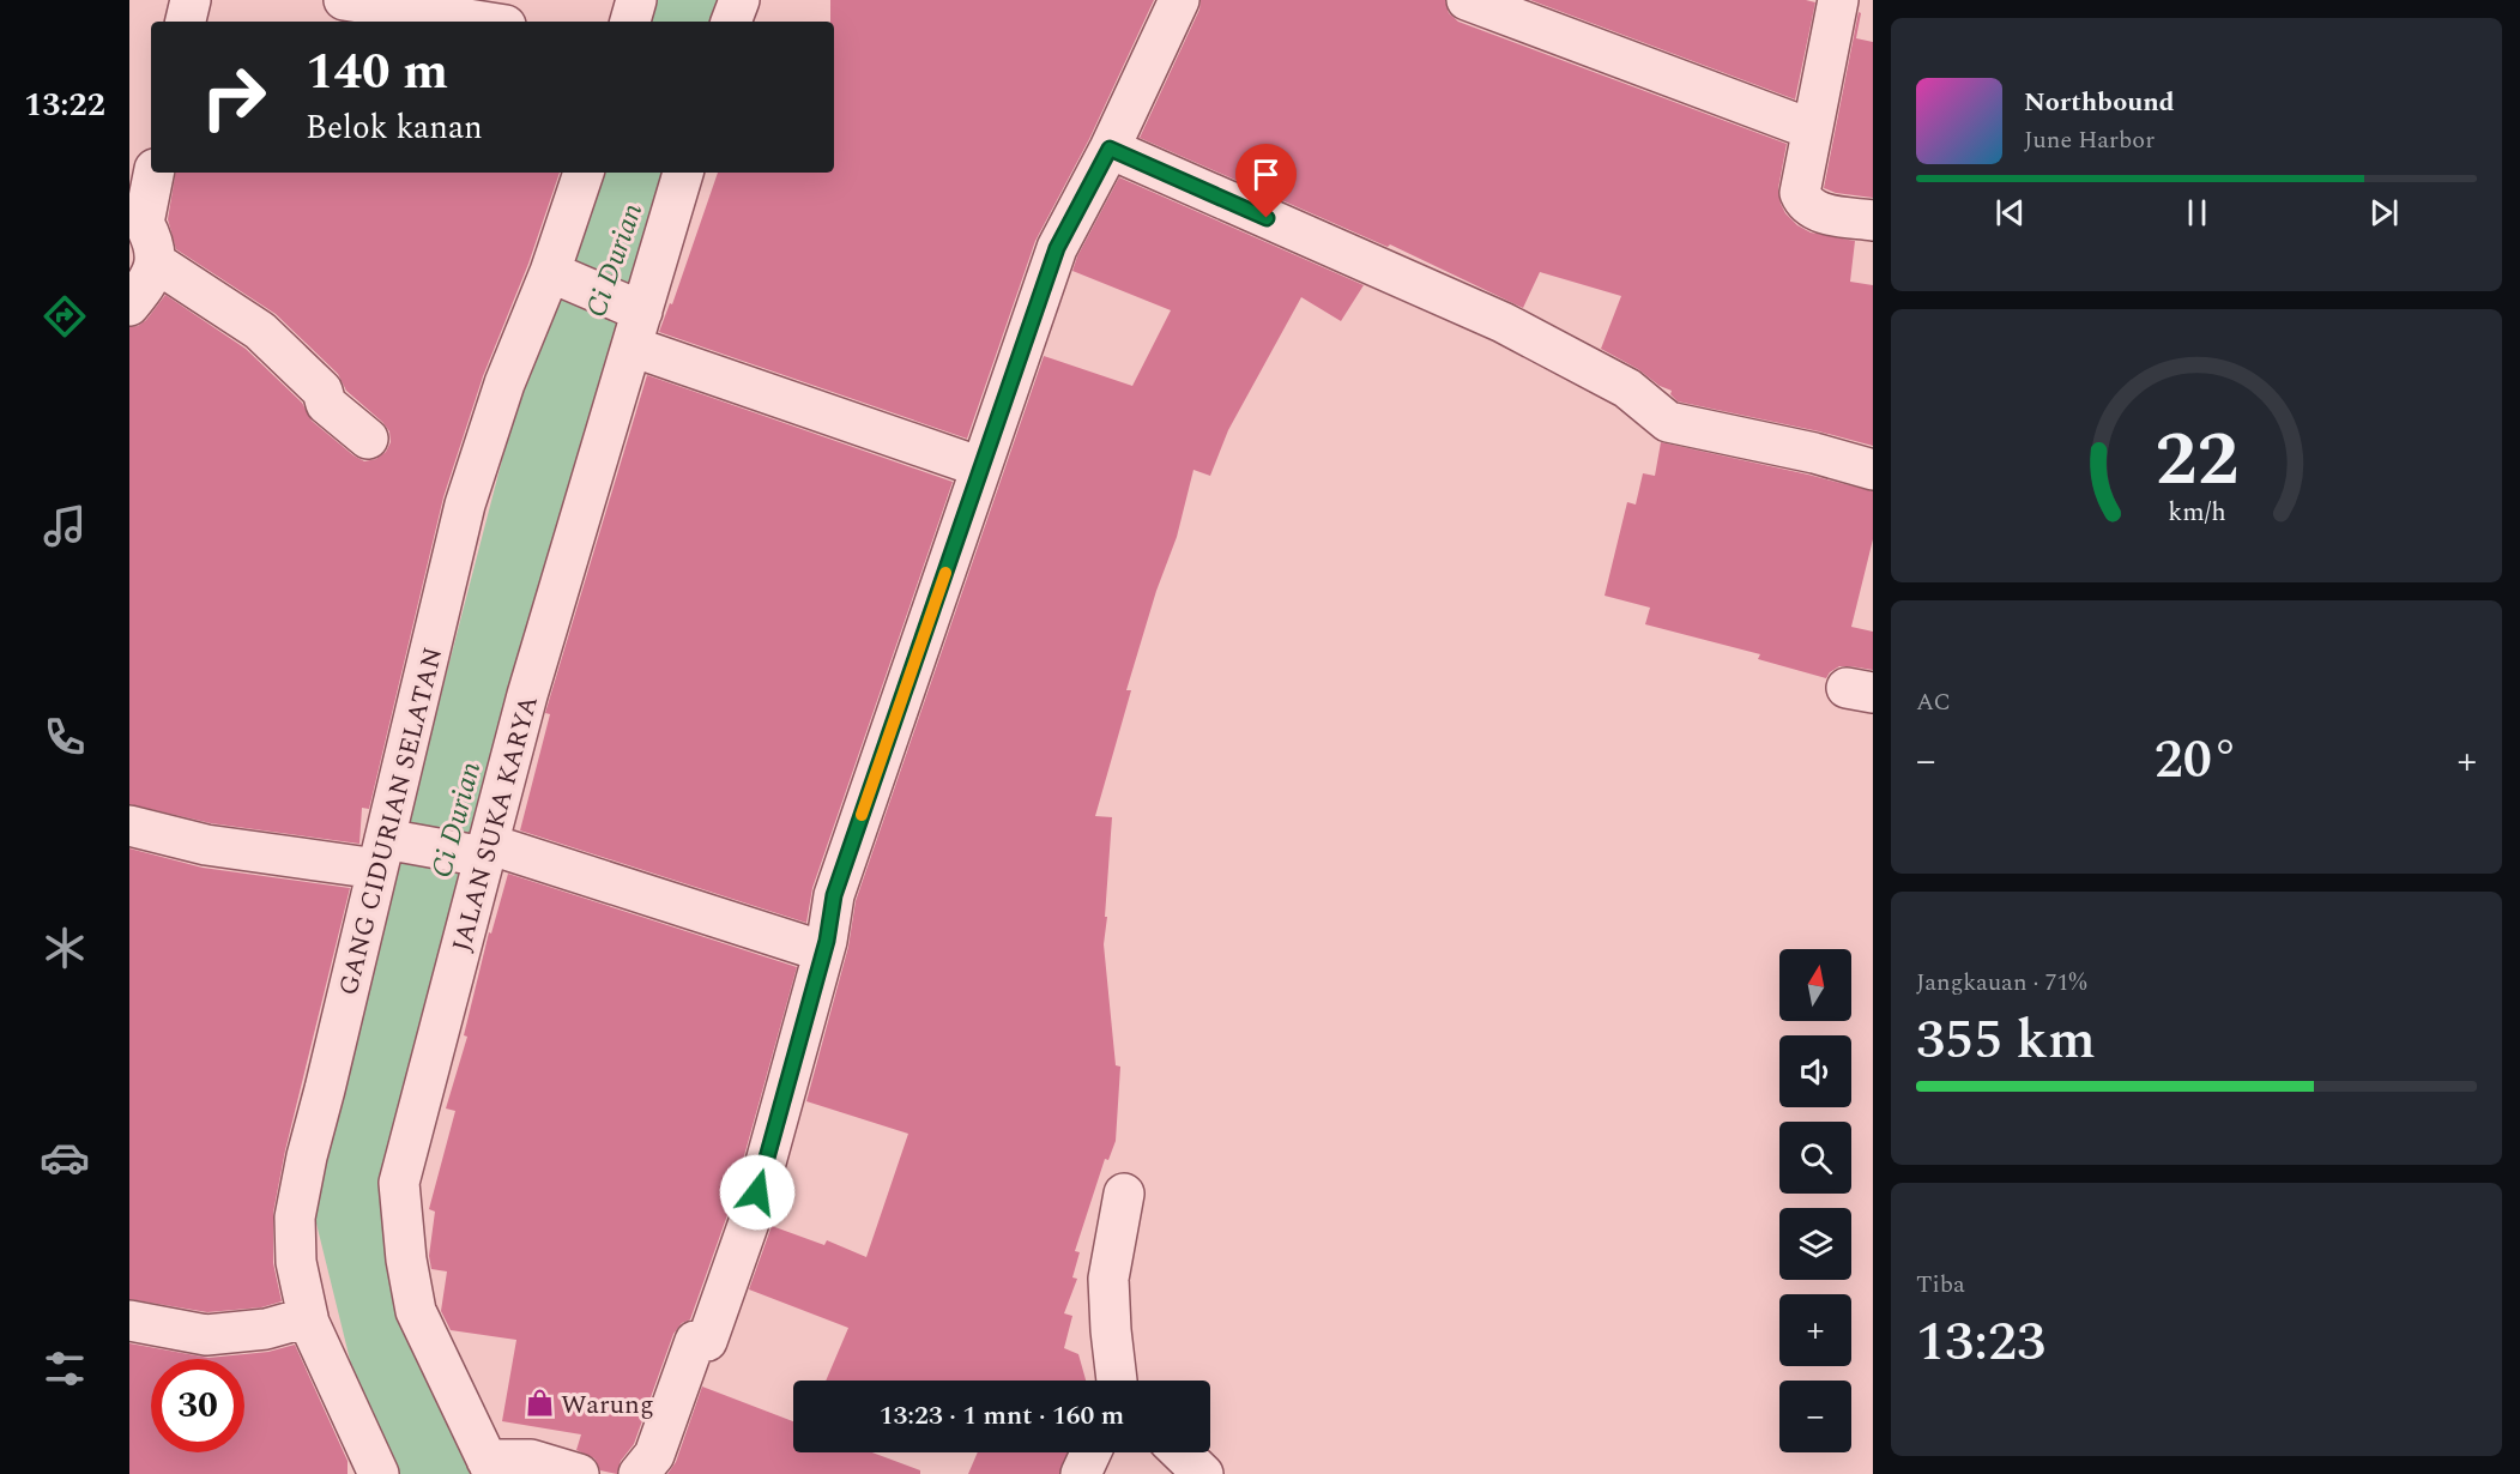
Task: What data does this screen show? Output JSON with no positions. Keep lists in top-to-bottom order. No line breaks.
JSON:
{"streets":{"street":["GANG CIDURIAN SELATAN","JALAN SUKA KARYA"]},"water":["Ci Durian"],"places":{"shop":["Warung"]},"north":"top","page":{"tabs":"13:22","turn":["140 m","Belok kanan"],"song":["Northbound","June Harbor"],"tile":["AC",["Jangkauan · 71%","355 km"],["Tiba","13:23"]],"heat":["−","20°","+"],"map_buttons":["+","−"],"limit":"30","trip":"13:23 · 1 mnt · 160 m","gauge":["22","km/h"]}}
